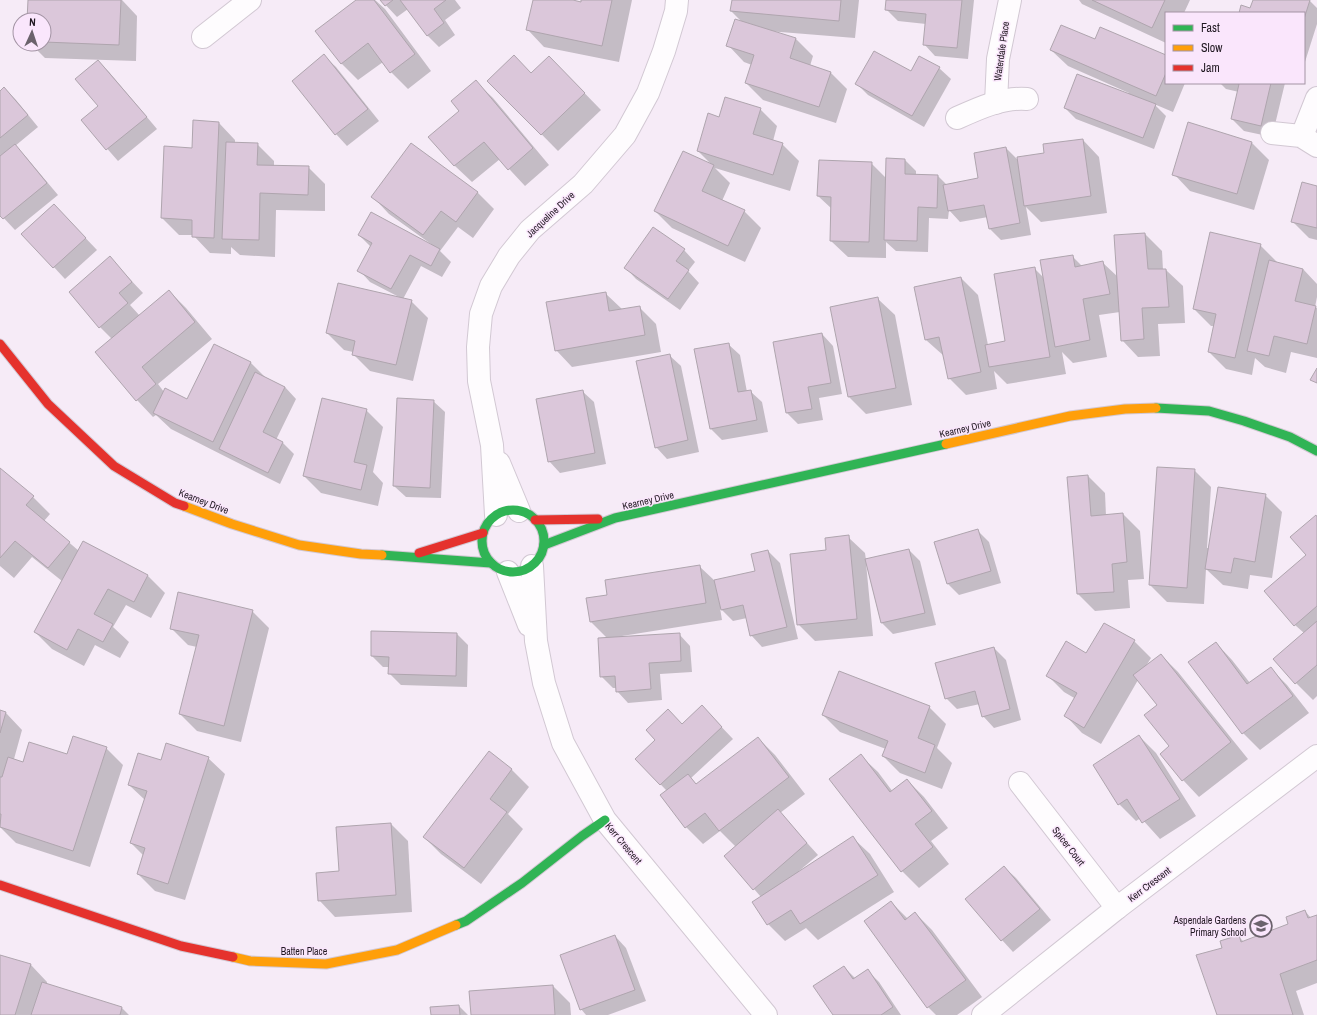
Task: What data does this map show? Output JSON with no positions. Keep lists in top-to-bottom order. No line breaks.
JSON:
{"streets":{"street":["Waterdale Place","Jacqueline Drive","Kearney Drive","Kerr Crescent","Spicer Court","Batten Place"]},"crossings":[["Jacqueline Drive","Kearney Drive"],["Jacqueline Drive","Kerr Crescent"],["Kearney Drive","Kerr Crescent"],["Kerr Crescent","Spicer Court"],["Kerr Crescent","Batten Place"]],"places":{"school or university":["Aspendale Gardens Primary School"]},"legend":["Fast","Slow","Jam"],"north":"top"}
